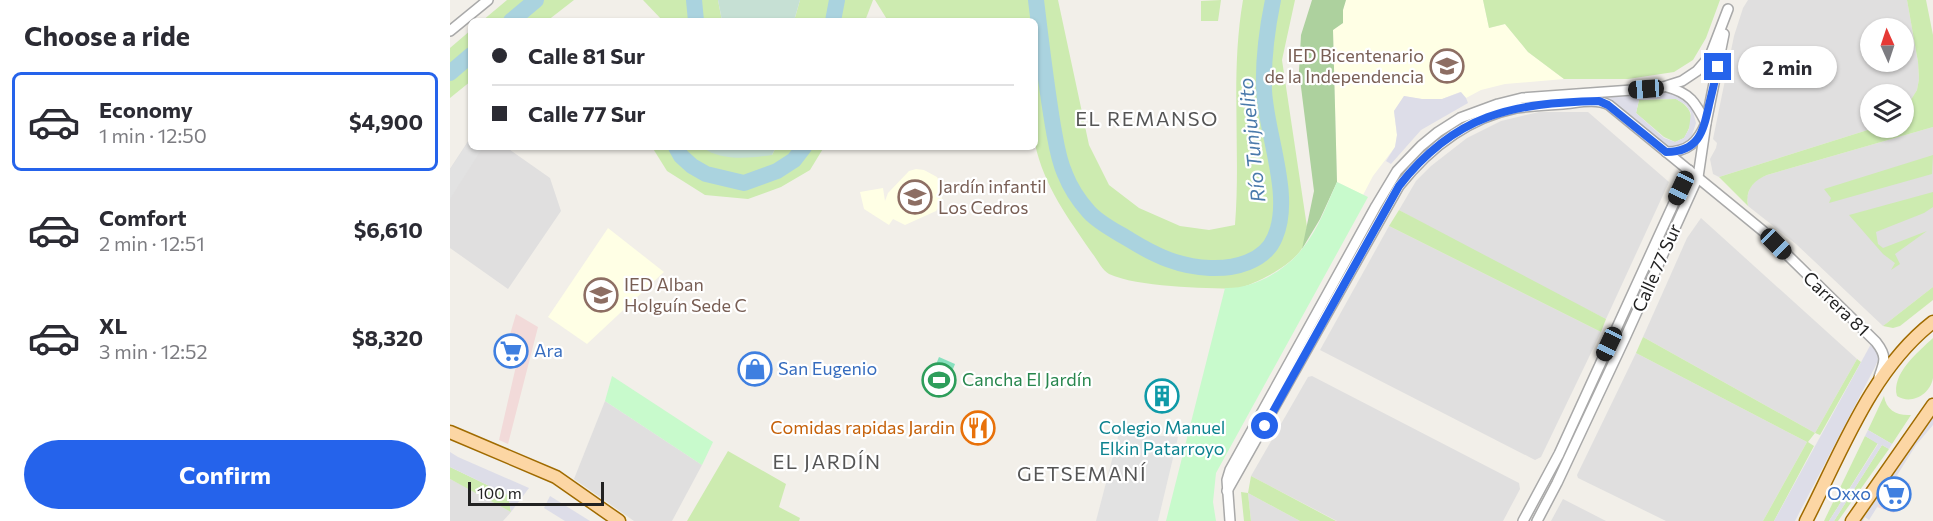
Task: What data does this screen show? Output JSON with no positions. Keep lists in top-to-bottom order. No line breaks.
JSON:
{"streets":{"street":["Calle 77 Sur","Carrera 81"]},"crossings":[["Calle 77 Sur","Carrera 81"]],"districts":["EL REMANSO","EL JARDÍN","GETSEMANÍ"],"water":["Río Tunjuelito"],"places":{"school or university":["IED Bicentenario de la Independencia","Jardín infantil Los Cedros","IED Alban Holguín Sede C"],"supermarket":["Ara","Oxxo"],"shop":["San Eugenio"],"sports":["Cancha El Jardín"],"building":["Colegio Manuel Elkin Patarroyo"],"restaurant":["Comidas rapidas Jardin"]},"scale_bar":"100 m","north":"top","page":{"heading":"Choose a ride","banner":["Calle 81 Sur","Calle 77 Sur"],"bubble":"2 min","list":[{"name":"Economy","note":"1 min · 12:50","value":"$4,900"},{"name":"Comfort","note":"2 min · 12:51","value":"$6,610"},{"name":"XL","note":"3 min · 12:52","value":"$8,320"}],"buttons":"Confirm","scale":"100 m"}}
